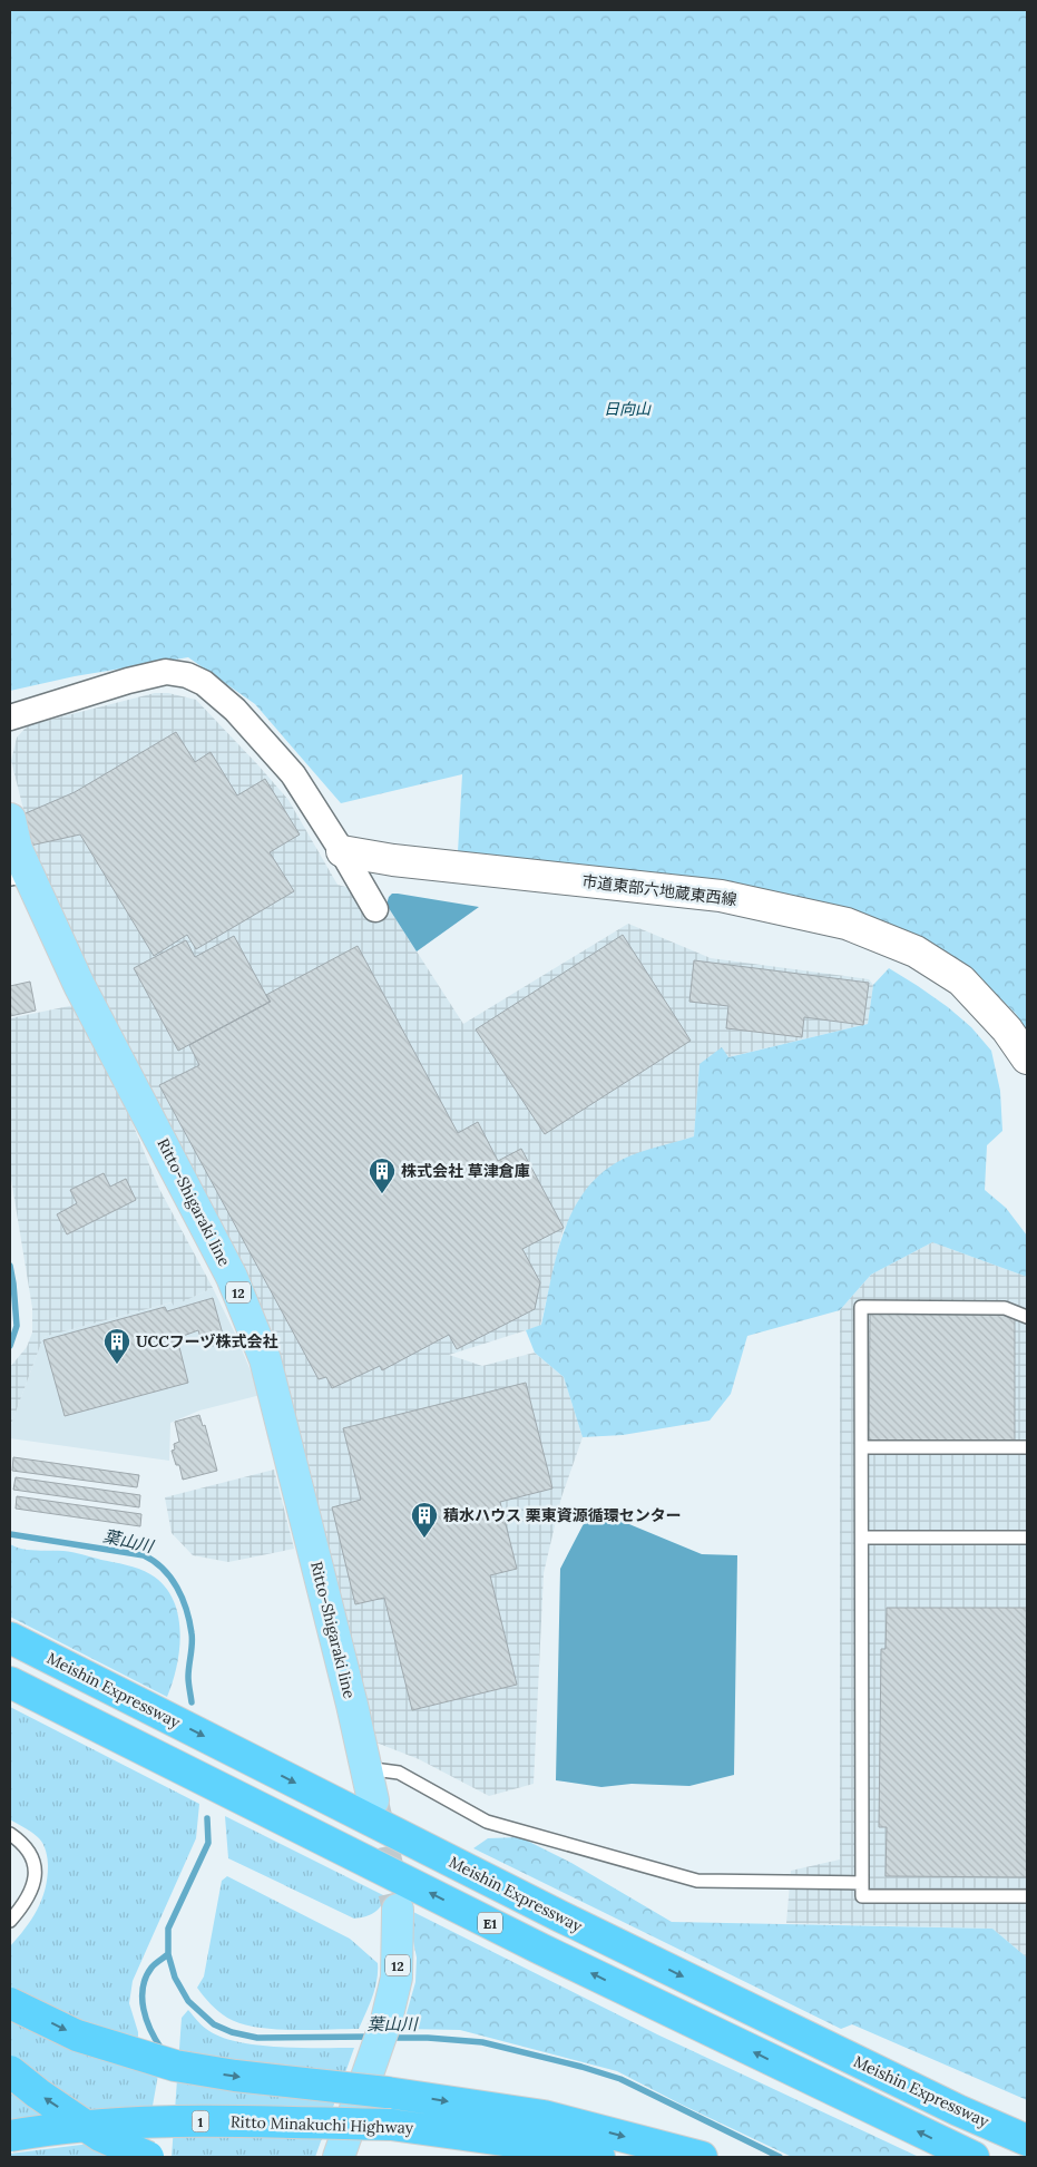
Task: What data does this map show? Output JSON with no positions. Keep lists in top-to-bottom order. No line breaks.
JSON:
{"streets":{"highway":["Meishin Expressway","E1","1","Ritto Minakuchi Highway"],"main road":["Ritto-Shigaraki line","12"],"street":["市道東部六地蔵東西線"]},"water":["葉山川"],"parks":["日向山"],"places":{"building":["株式会社 草津倉庫","UCCフーヅ株式会社","積水ハウス 栗東資源循環センター"]}}
